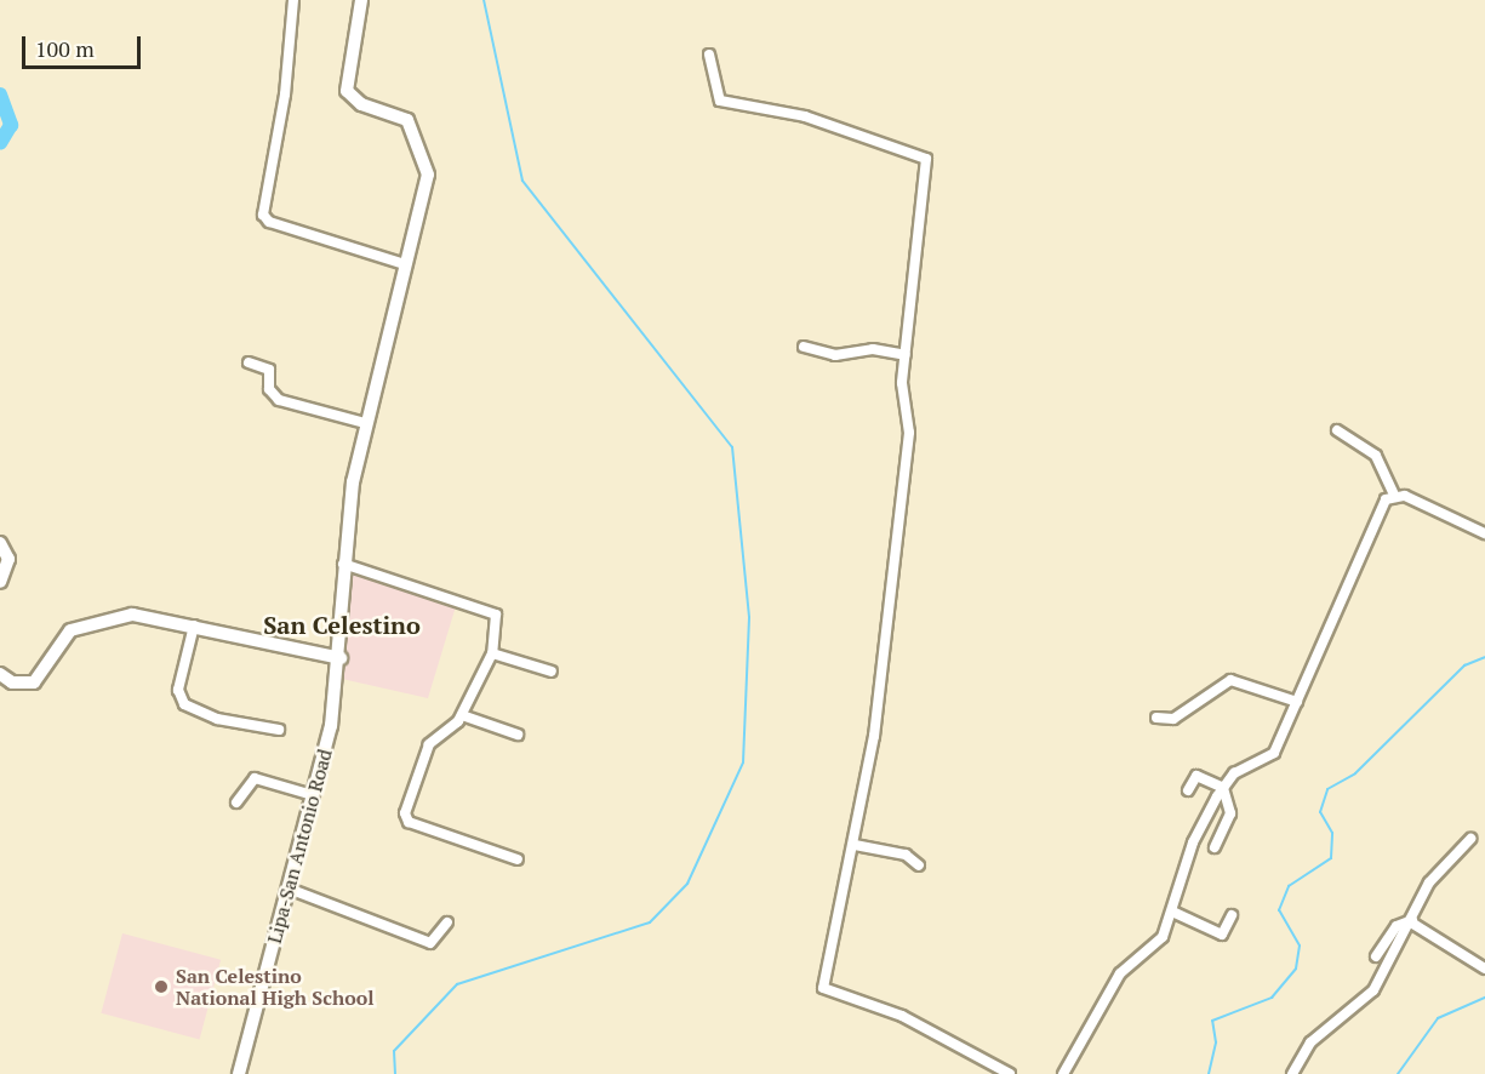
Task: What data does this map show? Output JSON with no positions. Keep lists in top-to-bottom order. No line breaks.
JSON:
{"streets":{"main road":["Lipa-San Antonio Road"]},"districts":["San Celestino"],"places":["San Celestino National High School"],"scale_bar":"100 m"}
